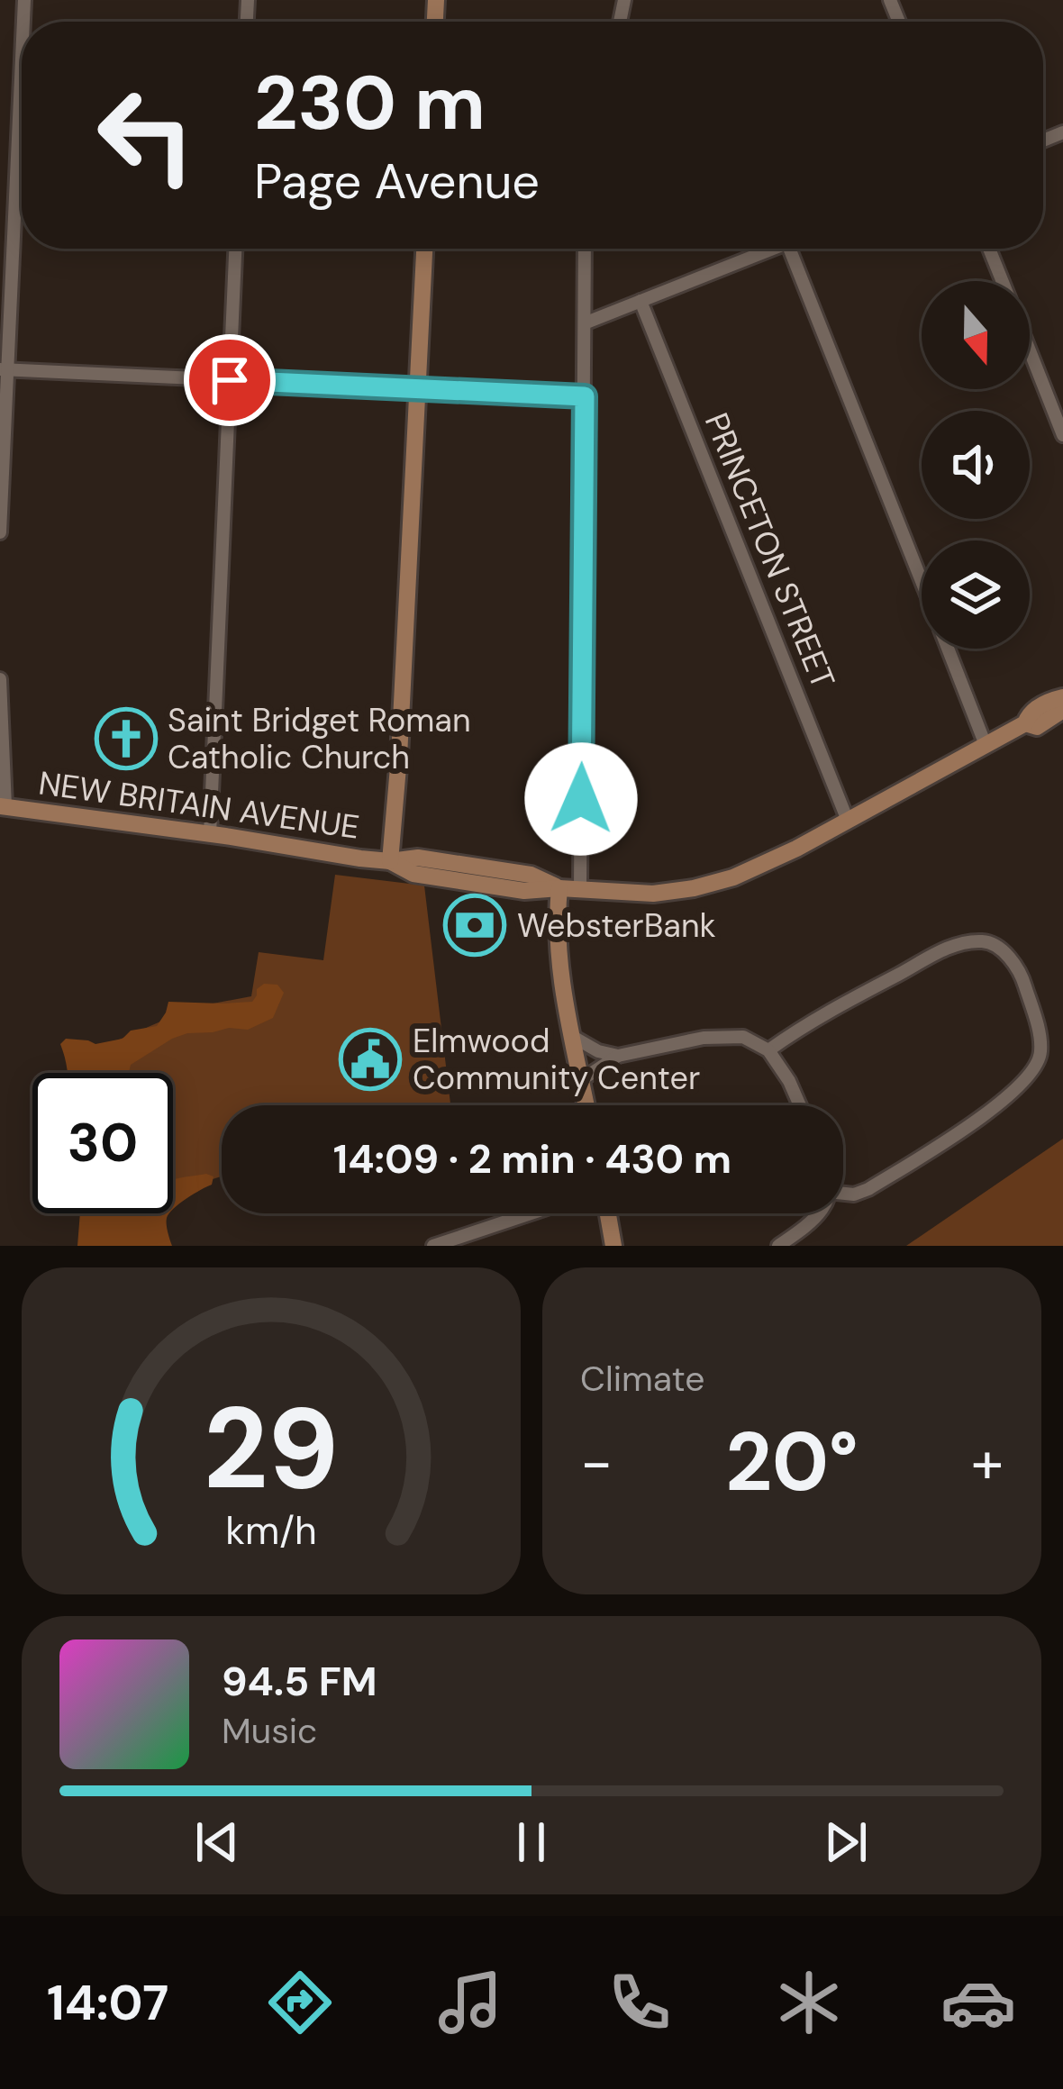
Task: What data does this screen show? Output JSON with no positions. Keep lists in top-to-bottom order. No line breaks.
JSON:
{"streets":{"main road":["NEW BRITAIN AVENUE"],"street":["PRINCETON STREET"]},"crossings":[["PRINCETON STREET","NEW BRITAIN AVENUE"]],"places":{"church":["Saint Bridget Roman Catholic Church"],"bank":["WebsterBank"],"public building":["Elmwood Community Center"]},"north":"bottom","page":{"turn":["230 m","Page Avenue"],"limit":"30","trip":"14:09 · 2 min · 430 m","tile":"Climate","heat":["−","20°","+"],"song":["94.5 FM","Music"],"tabs":"14:07","gauge":["29","km/h"]}}
